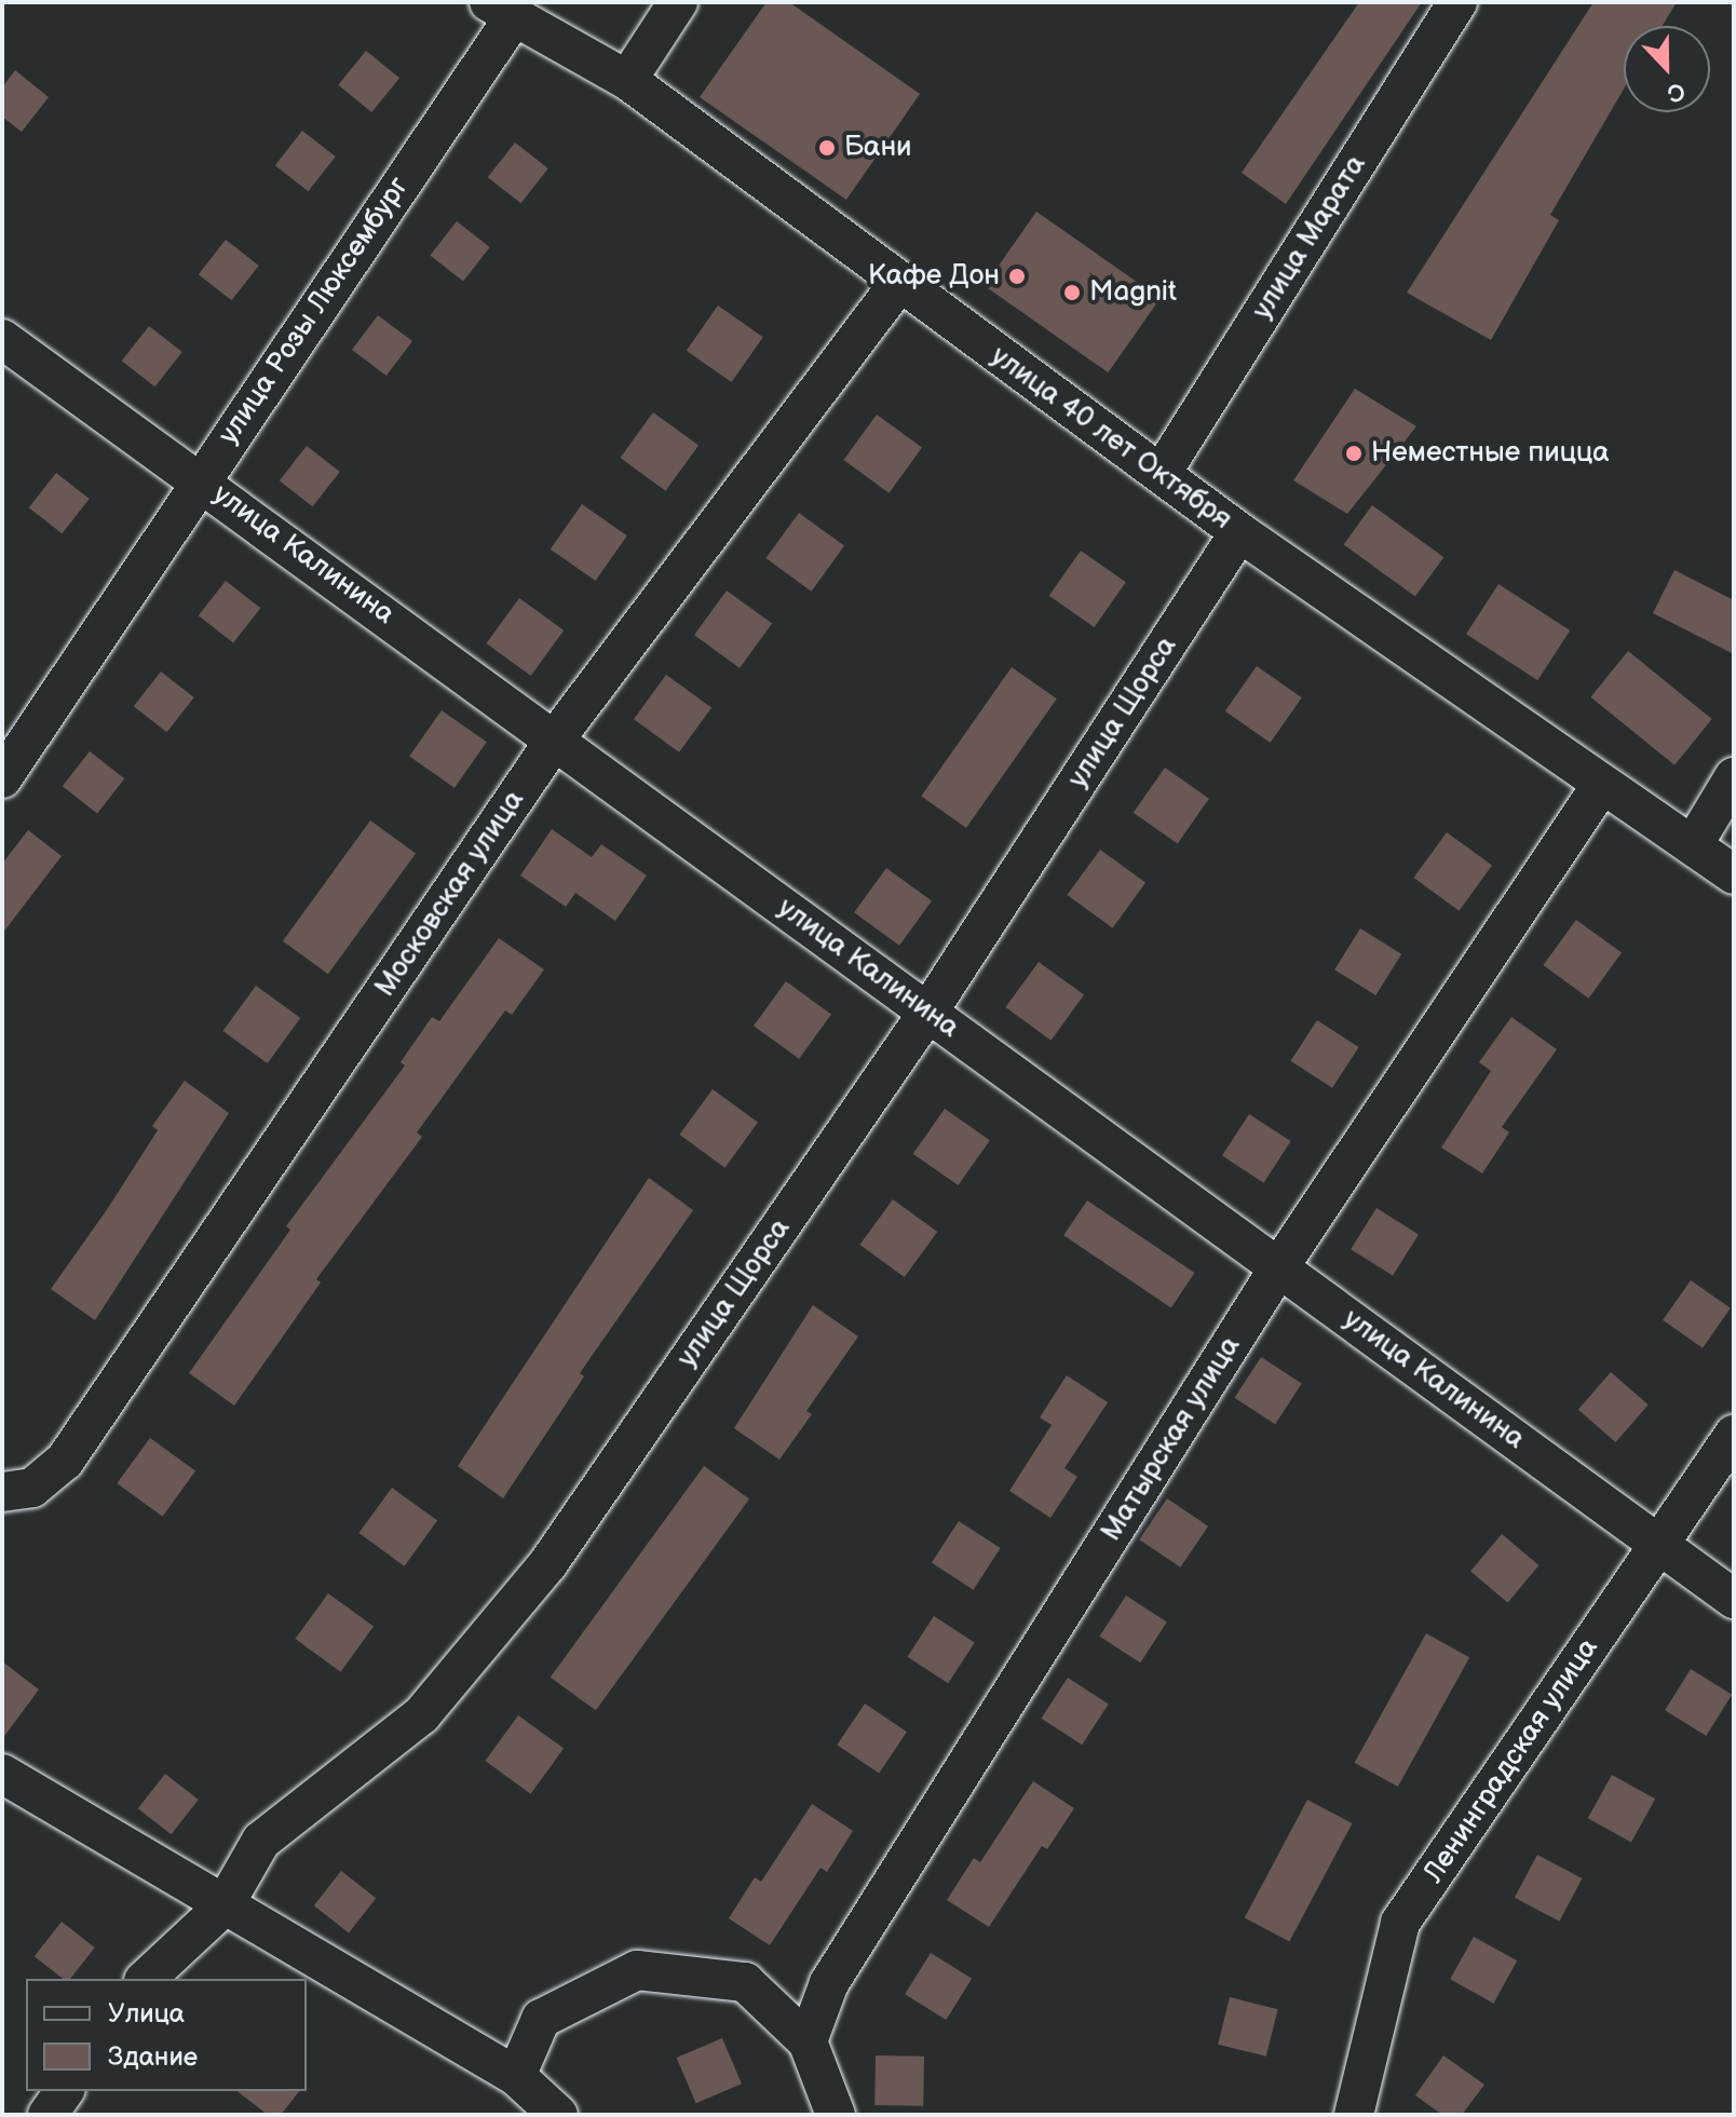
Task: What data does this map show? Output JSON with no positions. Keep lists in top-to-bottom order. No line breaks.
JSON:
{"streets":{"street":["улица Марата","улица Розы Люксембург","улица 40 лет Октября","улица Калинина","улица Щорса","Московская улица","Матырская улица","Ленинградская улица"]},"crossings":[["улица Марата","улица 40 лет Октября"],["улица Розы Люксембург","улица 40 лет Октября"],["улица Розы Люксембург","улица Калинина"],["улица 40 лет Октября","улица Щорса"],["улица 40 лет Октября","Московская улица"],["улица 40 лет Октября","Матырская улица"],["улица Калинина","улица Щорса"],["улица Калинина","Московская улица"],["улица Калинина","Матырская улица"],["улица Калинина","Ленинградская улица"]],"places":["Бани","Кафе Дон","Magnit","Неместные пицца"],"legend":["Улица","Здание"],"north":"bottom"}
